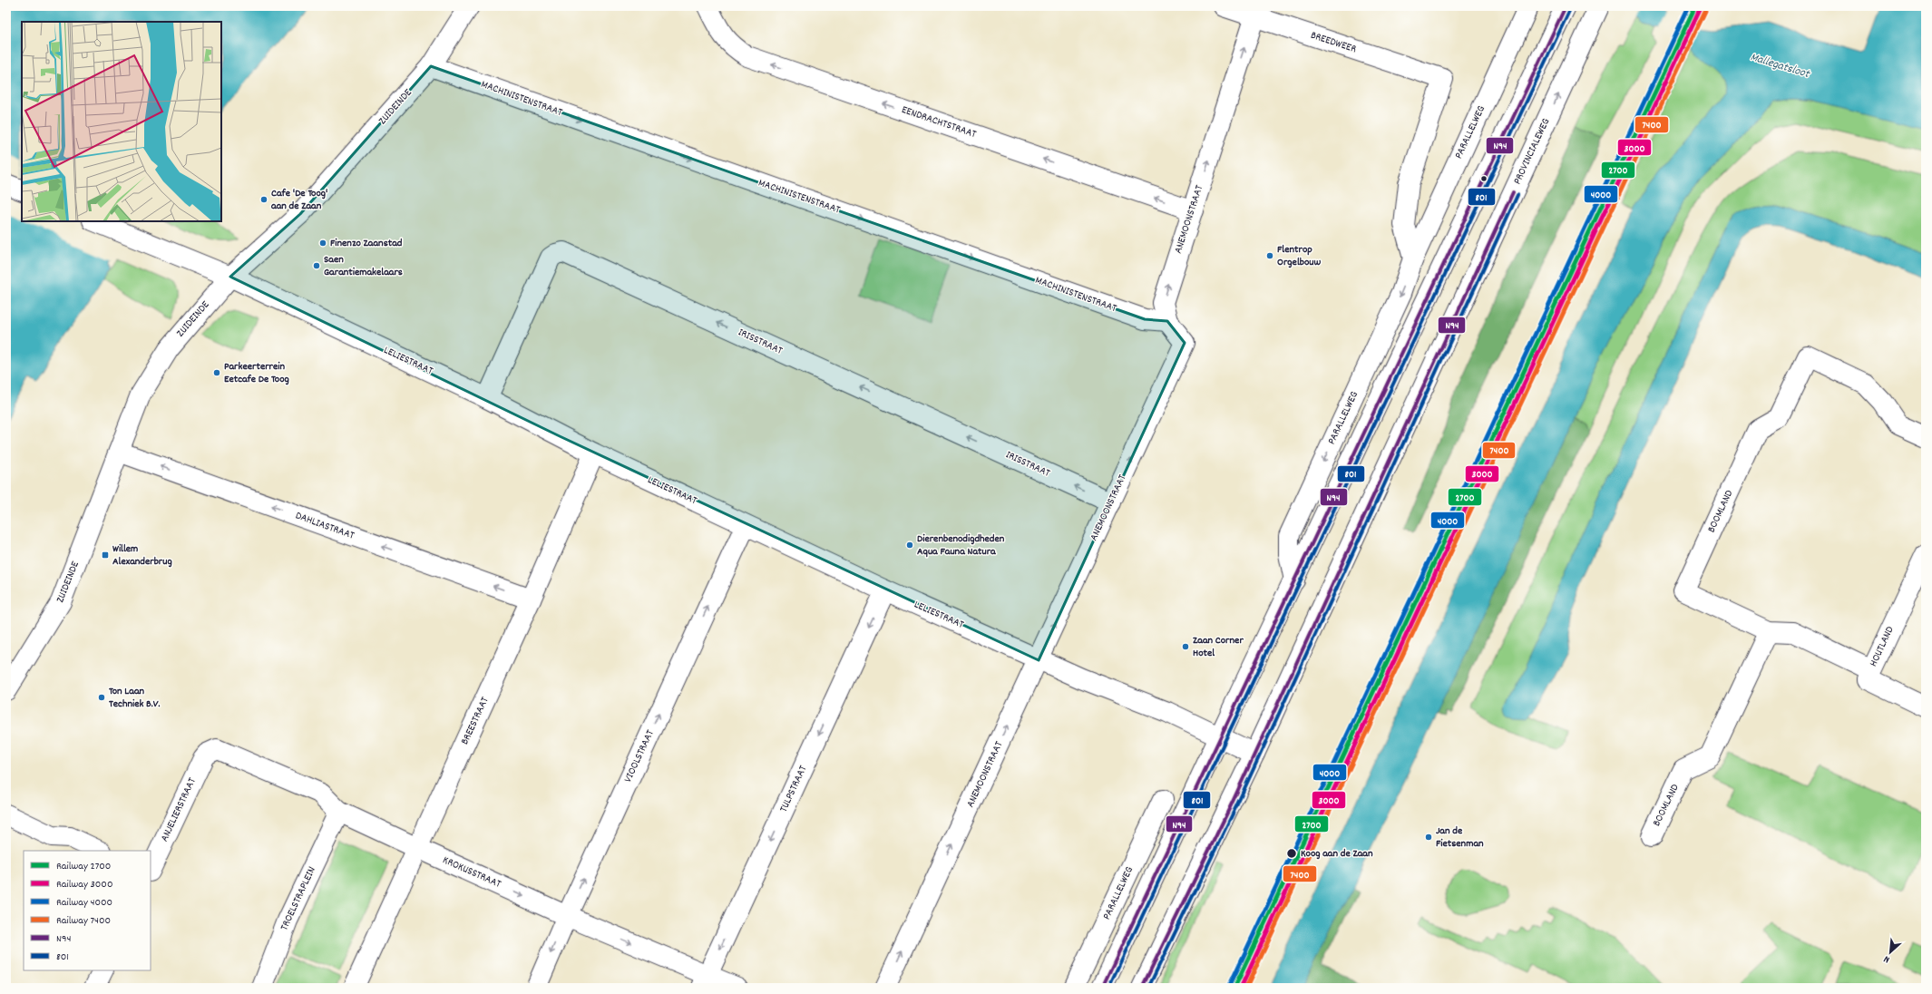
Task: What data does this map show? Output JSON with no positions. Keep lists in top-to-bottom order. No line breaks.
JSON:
{"streets":{"street":["BREEDWEER","MACHINISTENSTRAAT","ZUIDEINDE","EENDRACHTSTRAAT","PARALLELWEG","PROVINCIALEWEG","ANEMOONSTRAAT","IRISSTRAAT","LELIESTRAAT","BOOMLAND","DAHLIASTRAAT","HOUTLAND","BREESTRAAT","VIOOLSTRAAT","TULPSTRAAT","ANJELIERSTRAAT","KROKUSSTRAAT","TROELSTRAPLEIN"]},"crossings":[["BREEDWEER","PARALLELWEG"],["BREEDWEER","ANEMOONSTRAAT"],["MACHINISTENSTRAAT","ZUIDEINDE"],["MACHINISTENSTRAAT","ANEMOONSTRAAT"],["ZUIDEINDE","LELIESTRAAT"],["ZUIDEINDE","DAHLIASTRAAT"],["EENDRACHTSTRAAT","ANEMOONSTRAAT"],["PROVINCIALEWEG","LELIESTRAAT"],["ANEMOONSTRAAT","IRISSTRAAT"],["ANEMOONSTRAAT","LELIESTRAAT"],["IRISSTRAAT","LELIESTRAAT"],["LELIESTRAAT","BREESTRAAT"],["LELIESTRAAT","VIOOLSTRAAT"],["LELIESTRAAT","TULPSTRAAT"],["BOOMLAND","HOUTLAND"],["DAHLIASTRAAT","BREESTRAAT"],["BREESTRAAT","KROKUSSTRAAT"],["VIOOLSTRAAT","KROKUSSTRAAT"],["TULPSTRAAT","KROKUSSTRAAT"],["ANJELIERSTRAAT","KROKUSSTRAAT"],["KROKUSSTRAAT","TROELSTRAPLEIN"]],"one_way":["MACHINISTENSTRAAT","EENDRACHTSTRAAT","ANEMOONSTRAAT","IRISSTRAAT","DAHLIASTRAAT","TULPSTRAAT","KROKUSSTRAAT"],"water":["Mallegatsloot"],"places":{"other":["Cafe 'De Toog' aan de Zaan","Finenzo Zaanstad","Flentrop Orgelbouw","Saen Garantiemakelaars","Parkeerterrein Eetcafe De Toog","Dierenbenodigdheden Aqua Fauna Natura","Zaan Corner Hotel","Ton Laan Techniek B.V.","Jan de Fietsenman","Koog aan de Zaan"],"transit":["Willem Alexanderbrug"]},"lines":["rail line 2700","rail line 4000","transit line N94","rail line 3000","transit line 801","rail line 7400"],"legend":["Railway 2700","Railway 3000","Railway 4000","Railway 7400","N94","801"],"north":"bottom left"}
